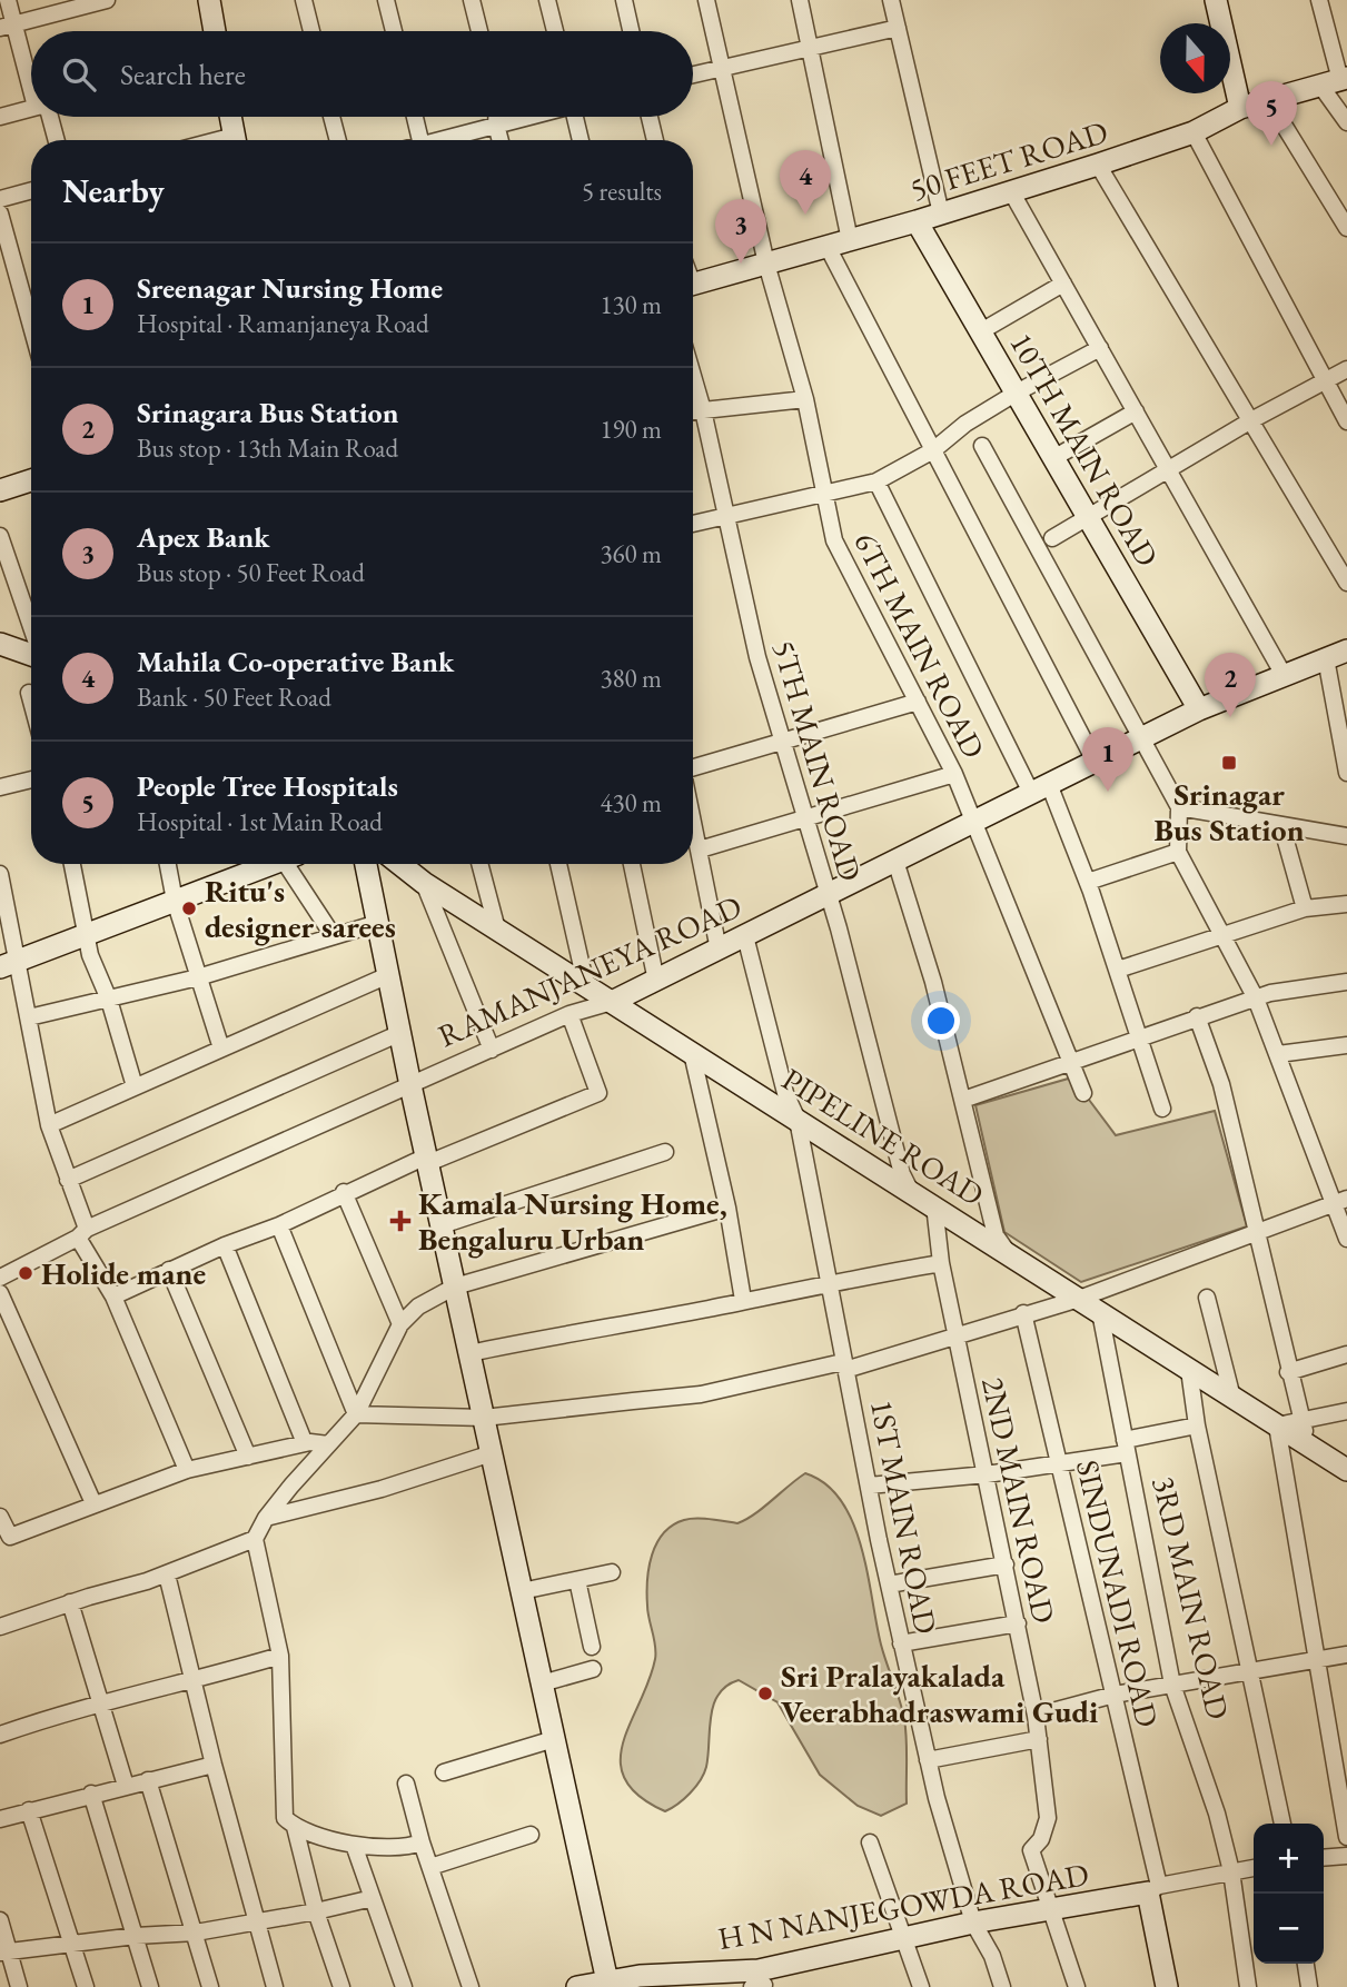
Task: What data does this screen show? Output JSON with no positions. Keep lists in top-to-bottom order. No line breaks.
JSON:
{"streets":{"street":["50 FEET ROAD","10TH MAIN ROAD","6TH MAIN ROAD","5TH MAIN ROAD","RAMANJANEYA ROAD","PIPELINE ROAD","2ND MAIN ROAD","1ST MAIN ROAD","SINDUNADI ROAD","3RD MAIN ROAD","H N NANJEGOWDA ROAD"]},"crossings":[["50 FEET ROAD","10TH MAIN ROAD"],["50 FEET ROAD","6TH MAIN ROAD"],["10TH MAIN ROAD","RAMANJANEYA ROAD"],["6TH MAIN ROAD","RAMANJANEYA ROAD"],["5TH MAIN ROAD","RAMANJANEYA ROAD"],["5TH MAIN ROAD","PIPELINE ROAD"],["RAMANJANEYA ROAD","PIPELINE ROAD"],["PIPELINE ROAD","3RD MAIN ROAD"],["2ND MAIN ROAD","H N NANJEGOWDA ROAD"],["1ST MAIN ROAD","H N NANJEGOWDA ROAD"],["SINDUNADI ROAD","H N NANJEGOWDA ROAD"]],"places":{"transit":["Srinagar Bus Station"],"other":["Ritu's designer sarees","Holide mane","Sri Pralayakalada Veerabhadraswami Gudi"],"health":["Kamala Nursing Home, Bengaluru Urban"]},"north":"bottom","page":{"search":"Search here","pins":["5","4","3","2","1"],"heading":["Nearby","5 results"],"list":[{"mark":"1","name":"Sreenagar Nursing Home","note":"Hospital · Ramanjaneya Road","value":"130 m"},{"mark":"2","name":"Srinagara Bus Station","note":"Bus stop · 13th Main Road","value":"190 m"},{"mark":"3","name":"Apex Bank","note":"Bus stop · 50 Feet Road","value":"360 m"},{"mark":"4","name":"Mahila Co-operative Bank","note":"Bank · 50 Feet Road","value":"380 m"},{"mark":"5","name":"People Tree Hospitals","note":"Hospital · 1st Main Road","value":"430 m"}],"map_buttons":["+","−"]}}
